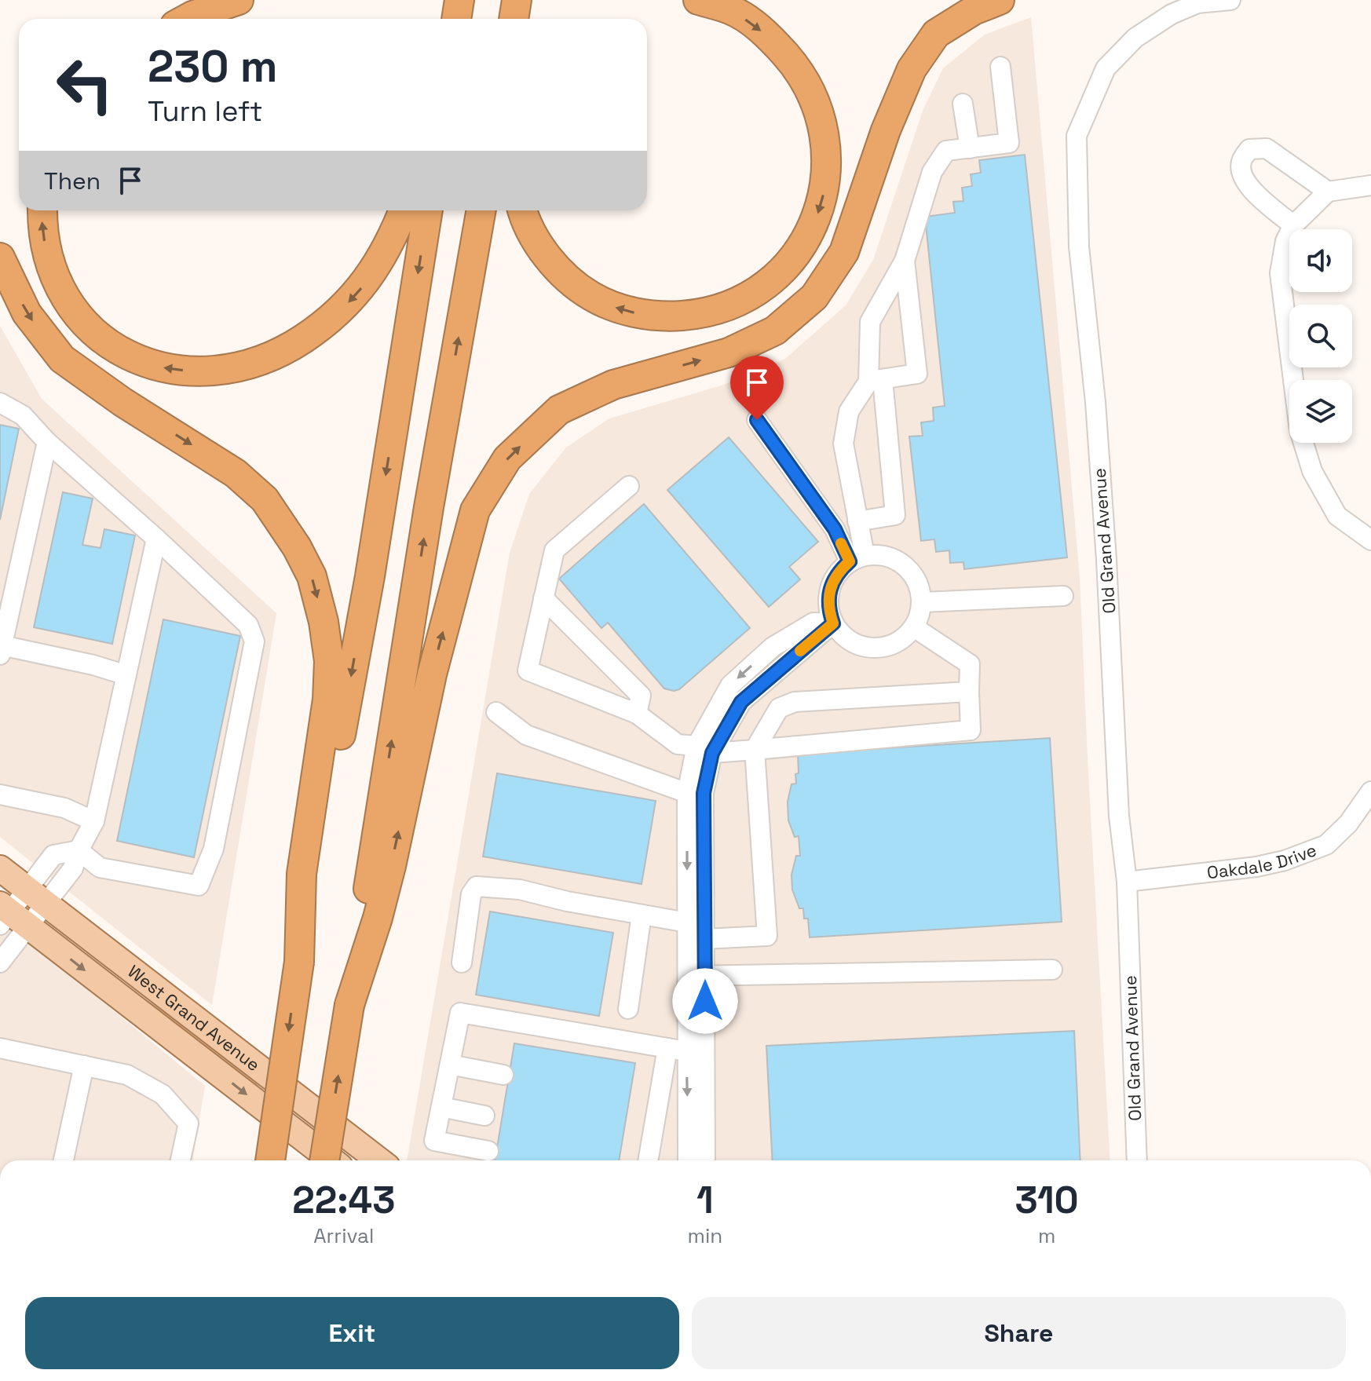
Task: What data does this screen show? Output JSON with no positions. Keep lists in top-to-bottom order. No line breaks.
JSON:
{"streets":{"main road":["West Grand Avenue"],"street":["Old Grand Avenue","Oakdale Drive"]},"crossings":[["Old Grand Avenue","Oakdale Drive"]],"page":{"turn":["230 m","Turn left"],"then":"Then","eta":["22:43","Arrival","1","min","310","m"],"buttons":["Exit","Share"]}}
